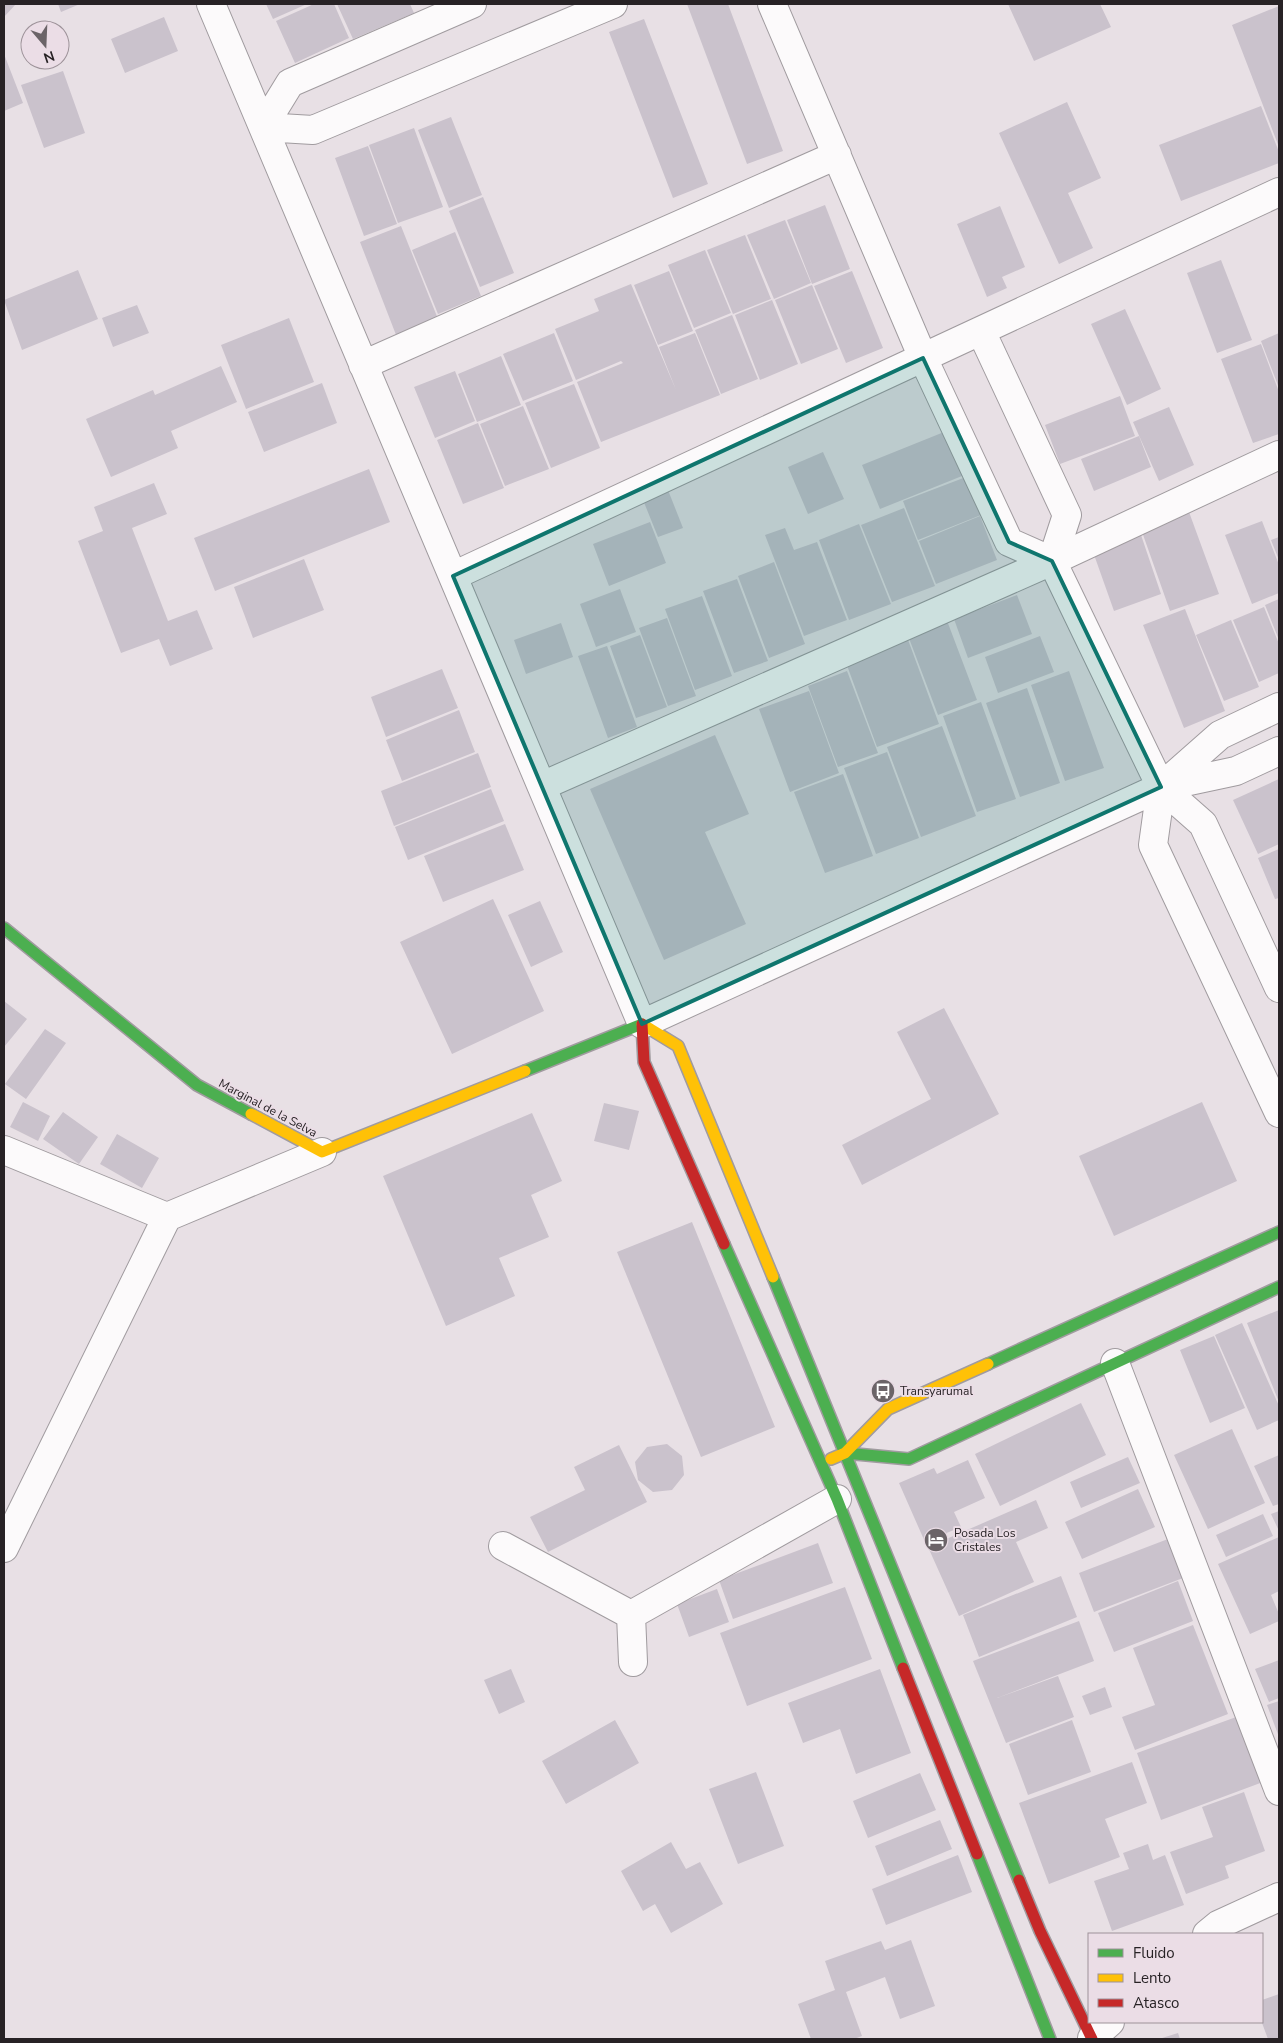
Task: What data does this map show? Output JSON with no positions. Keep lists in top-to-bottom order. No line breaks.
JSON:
{"streets":{"street":["Marginal de la Selva"]},"places":{"bus stop":["Transyarumal"],"hotel":["Posada Los Cristales"]},"legend":["Fluido","Lento","Atasco"],"north":"bottom"}
